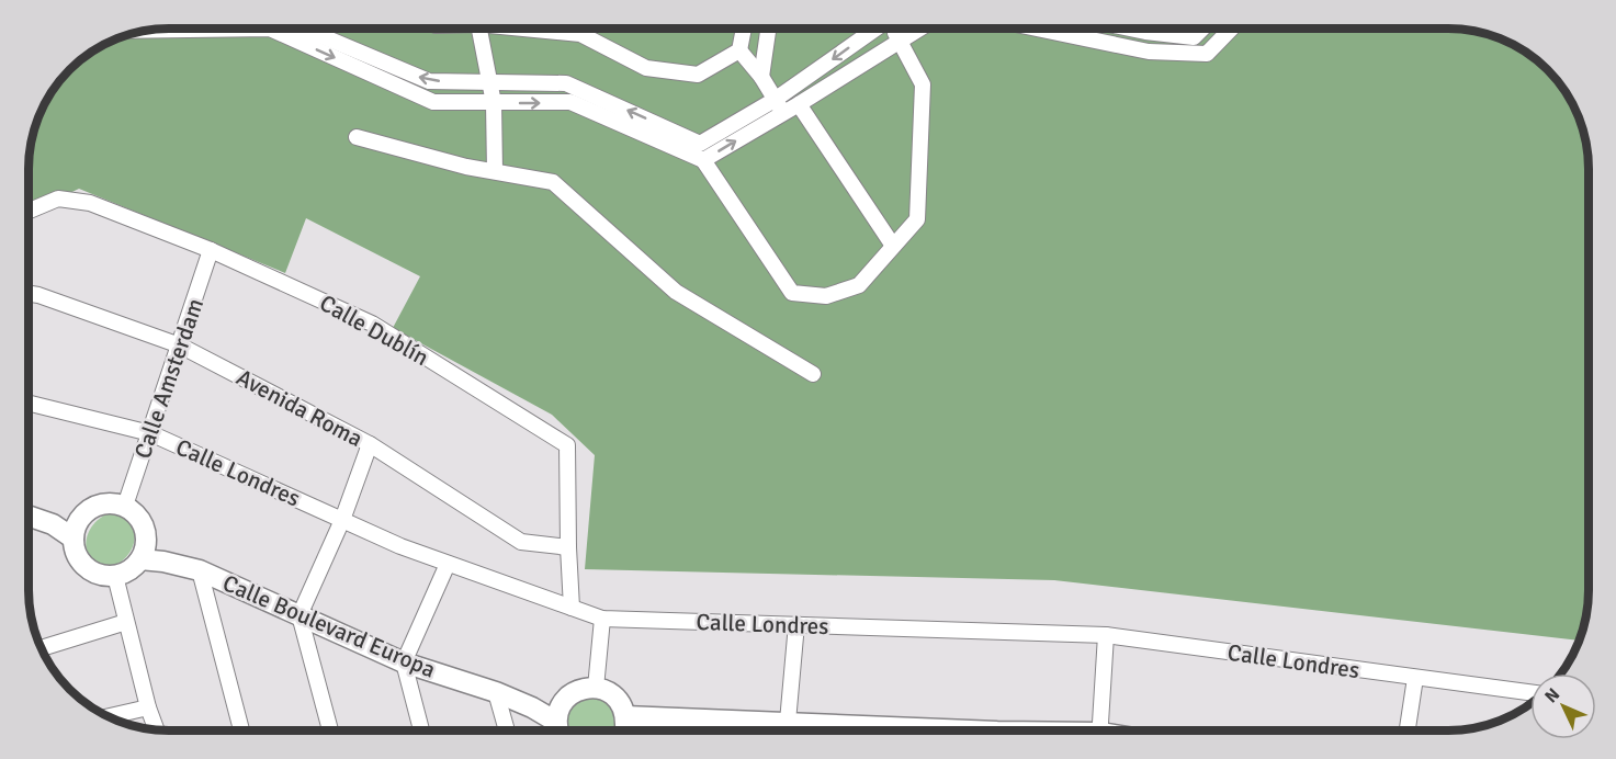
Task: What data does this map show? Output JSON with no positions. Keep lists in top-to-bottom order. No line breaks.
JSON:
{"streets":{"main road":["Calle Boulevard Europa"],"street":["Calle Dublín","Calle Amsterdam","Avenida Roma","Calle Londres"]},"crossings":[["Calle Dublín","Calle Amsterdam"],["Calle Dublín","Avenida Roma"],["Calle Dublín","Calle Londres"],["Calle Amsterdam","Avenida Roma"],["Calle Amsterdam","Calle Londres"],["Calle Amsterdam","Calle Boulevard Europa"]],"north":"top left"}
